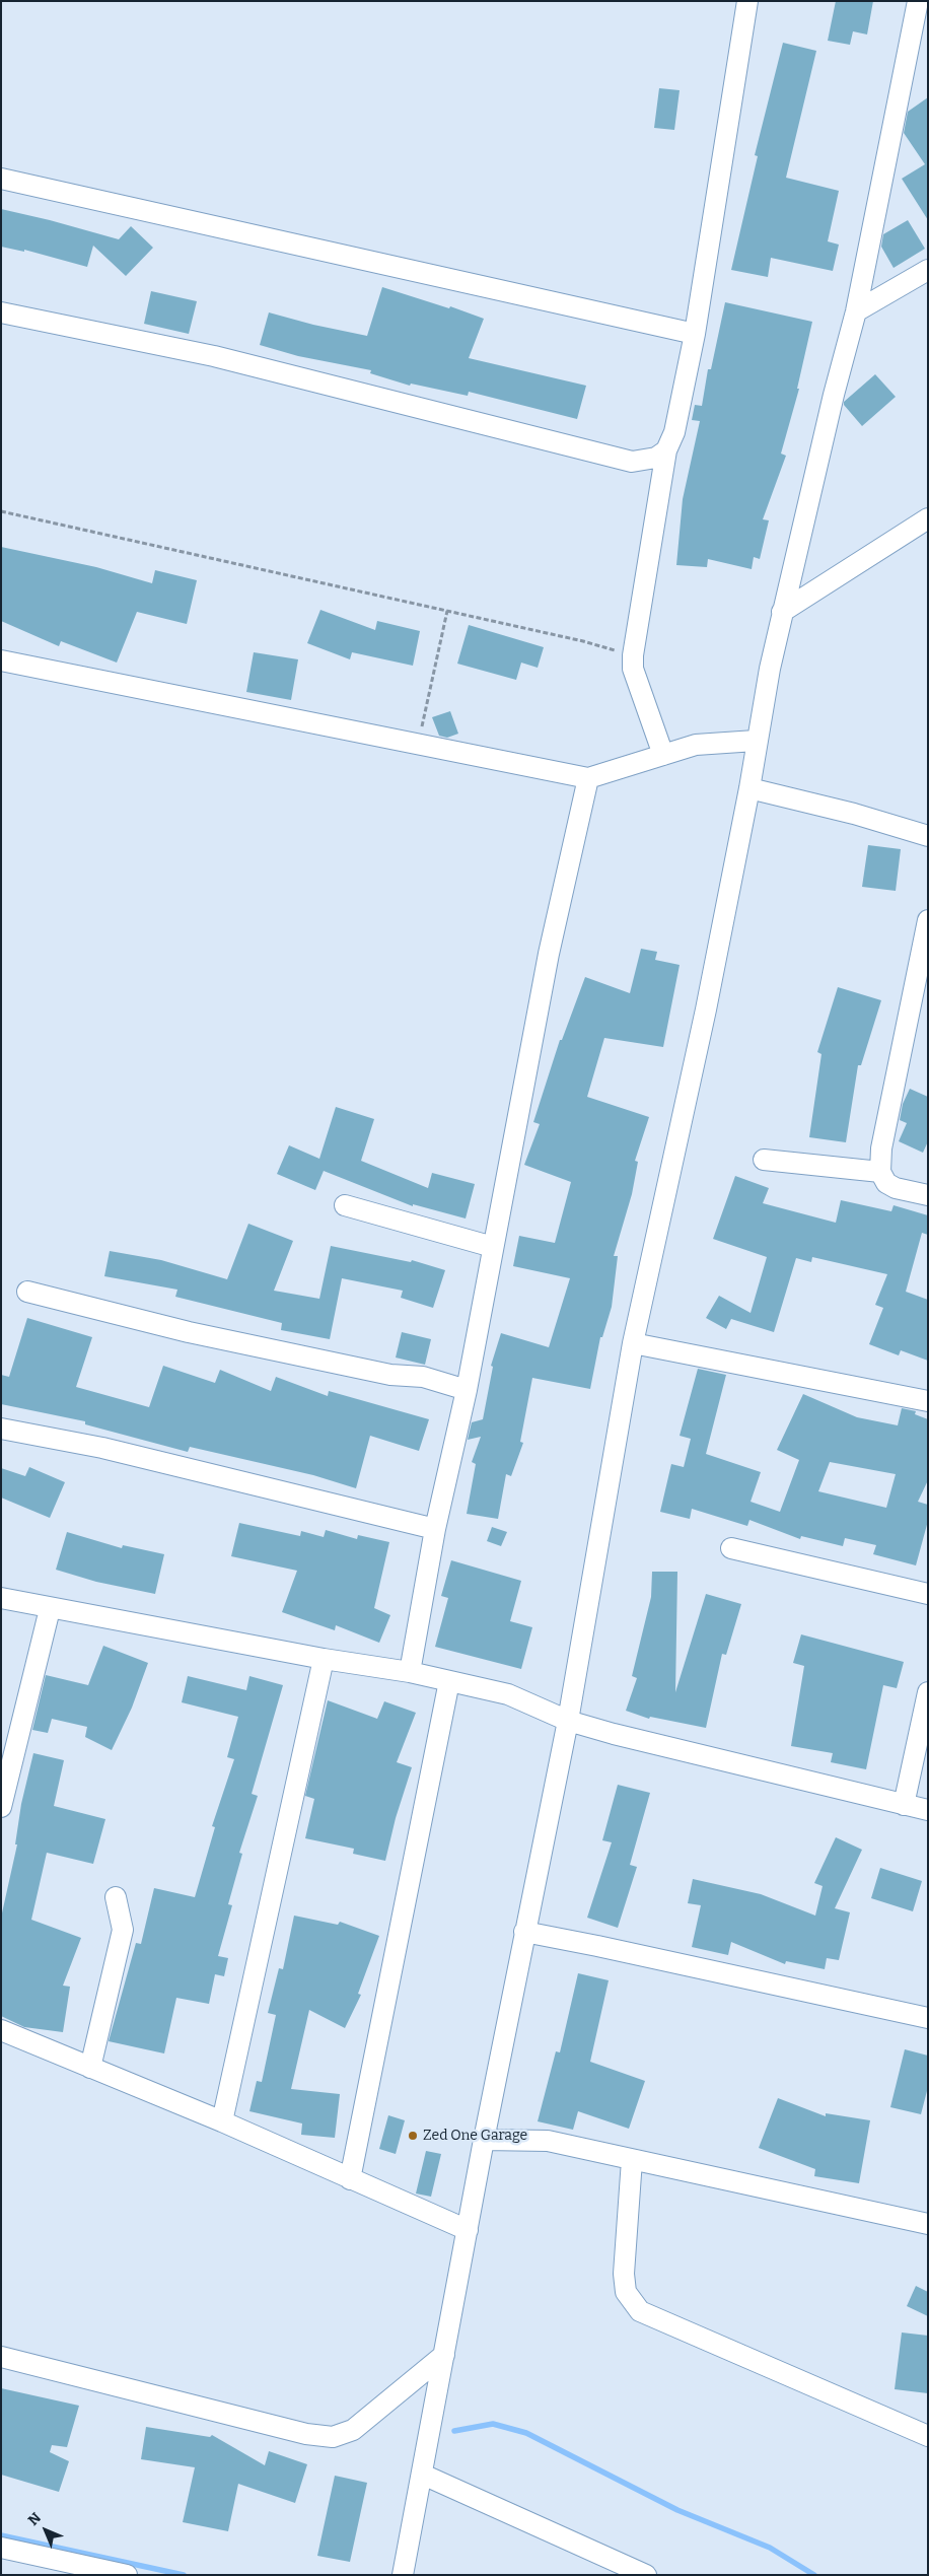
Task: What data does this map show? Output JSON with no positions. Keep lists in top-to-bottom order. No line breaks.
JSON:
{"places":["Zed One Garage"],"north":"top left"}
